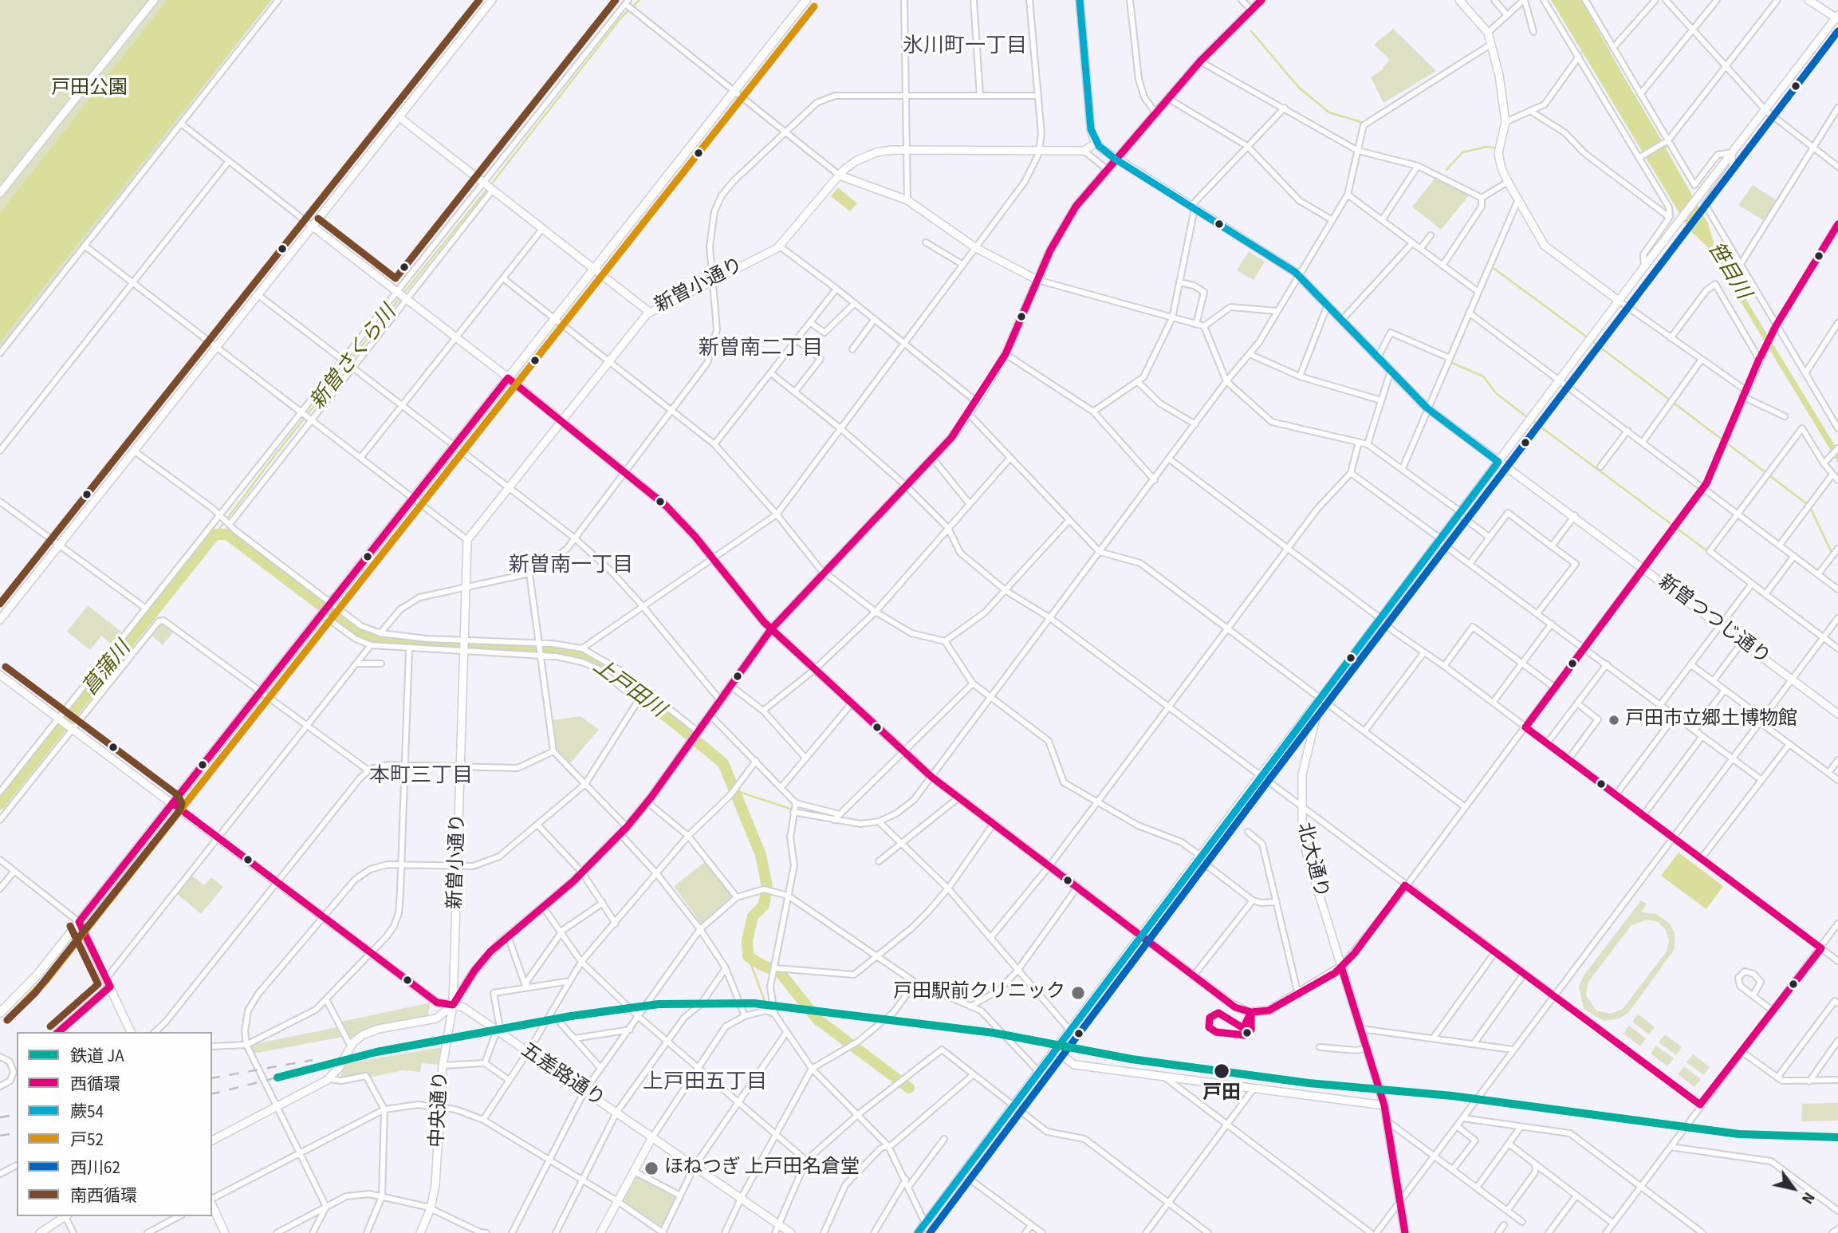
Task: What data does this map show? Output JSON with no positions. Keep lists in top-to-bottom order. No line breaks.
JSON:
{"streets":{"street":["新曽小通り","新曽つつじ通り","北大通り","五差路通り","中央通り"]},"crossings":[["新曽小通り","五差路通り"],["新曽小通り","中央通り"],["新曽つつじ通り","北大通り"],["新曽つつじ通り","中央通り"],["五差路通り","中央通り"]],"districts":["氷川町一丁目","新曽南二丁目","新曽南一丁目","本町三丁目","上戸田五丁目"],"water":["笹目川","新曽さくら川","菖蒲川","上戸田川"],"parks":["戸田公園"],"places":["戸田市立郷土博物館","戸田駅前クリニック","戸田","ほねつぎ 上戸田名倉堂"],"lines":["transit line 西循環","transit line 蕨54","transit line 南西循環","transit line 戸52","transit line 西川62","rail line JA"],"legend":["鉄道 JA","西循環","蕨54","戸52","西川62","南西循環"],"north":"bottom right"}
